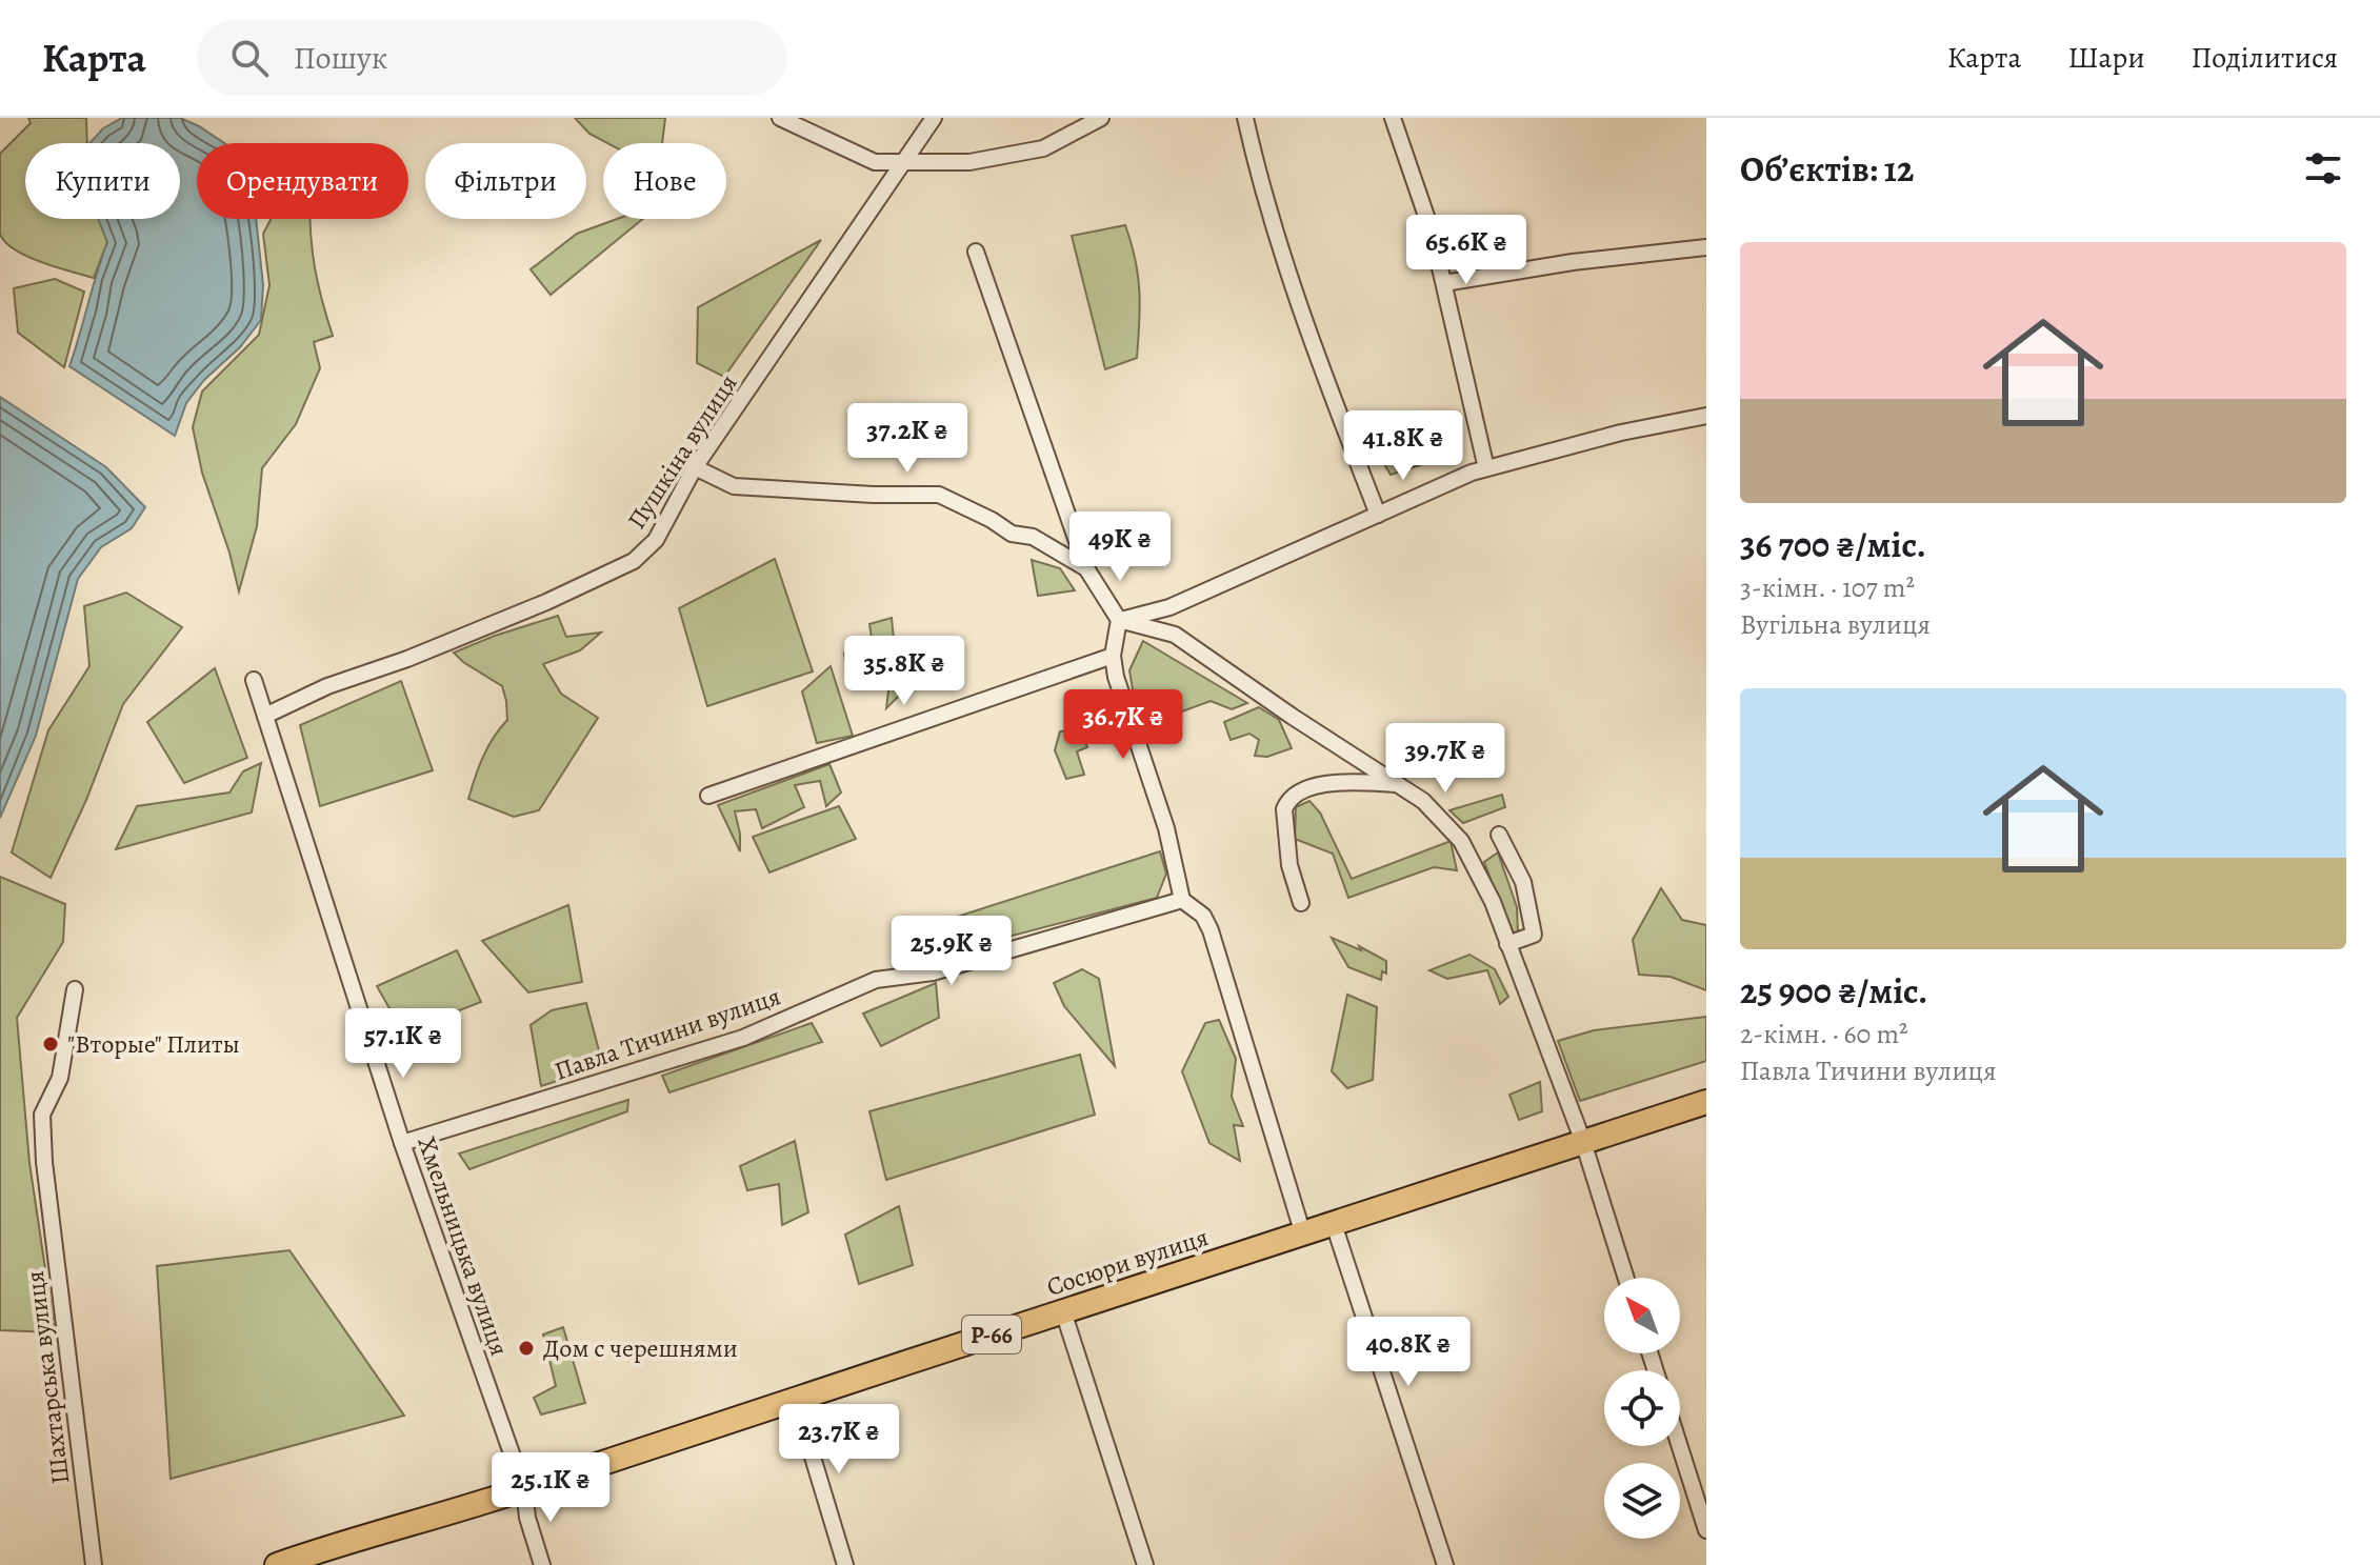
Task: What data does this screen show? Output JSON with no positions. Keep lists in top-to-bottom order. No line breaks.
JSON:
{"streets":{"main road":["Сосюри вулиця","Р-66"],"street":["Пушкіна вулиця","Павла Тичини вулиця","Хмельницька вулиця","Шахтарська вулиця"]},"crossings":[["Пушкіна вулиця","Хмельницька вулиця"],["Павла Тичини вулиця","Хмельницька вулиця"],["Хмельницька вулиця","Сосюри вулиця"]],"places":["\"Вторые\" Плиты","Дом с черешнями"],"north":"top left","page":{"header":"Карта","search":"Пошук","nav":["Карта","Шари","Поділитися"],"heading":"Об’єктів: 12","chip":["Купити","Орендувати","Фільтри","Нове"],"price":["65.6K ₴","37.2K ₴","41.8K ₴","49K ₴","35.8K ₴","36.7K ₴","39.7K ₴","25.9K ₴","57.1K ₴","40.8K ₴","23.7K ₴","25.1K ₴"],"list":[{"name":"36 700 ₴/міс.","note":"3-кімн. · 107 m² · Вугільна вулиця"},{"name":"25 900 ₴/міс.","note":"2-кімн. · 60 m² · Павла Тичини вулиця"}]}}
